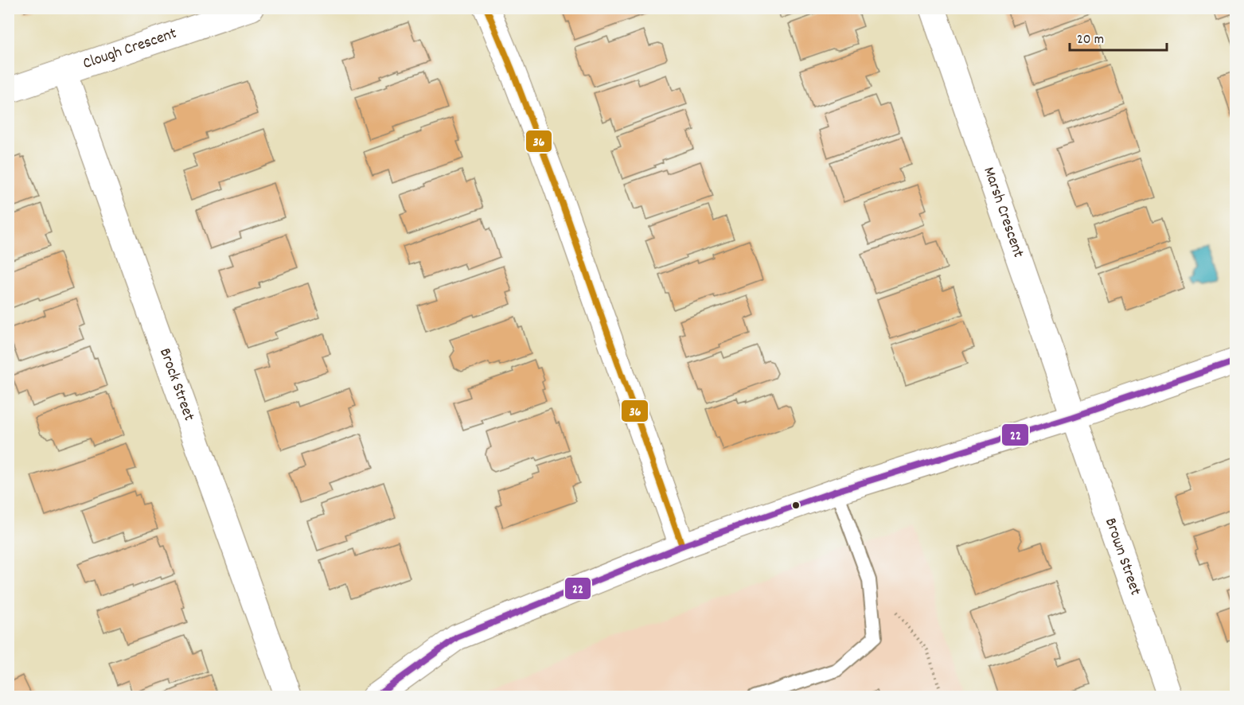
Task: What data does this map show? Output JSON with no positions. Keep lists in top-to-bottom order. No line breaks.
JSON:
{"streets":{"street":["Clough Crescent","Marsh Crescent","Brock Street","Brown Street"]},"crossings":[["Clough Crescent","Brock Street"],["Marsh Crescent","Brown Street"]],"lines":["transit line 36","transit line 22"],"scale_bar":"20 m"}
